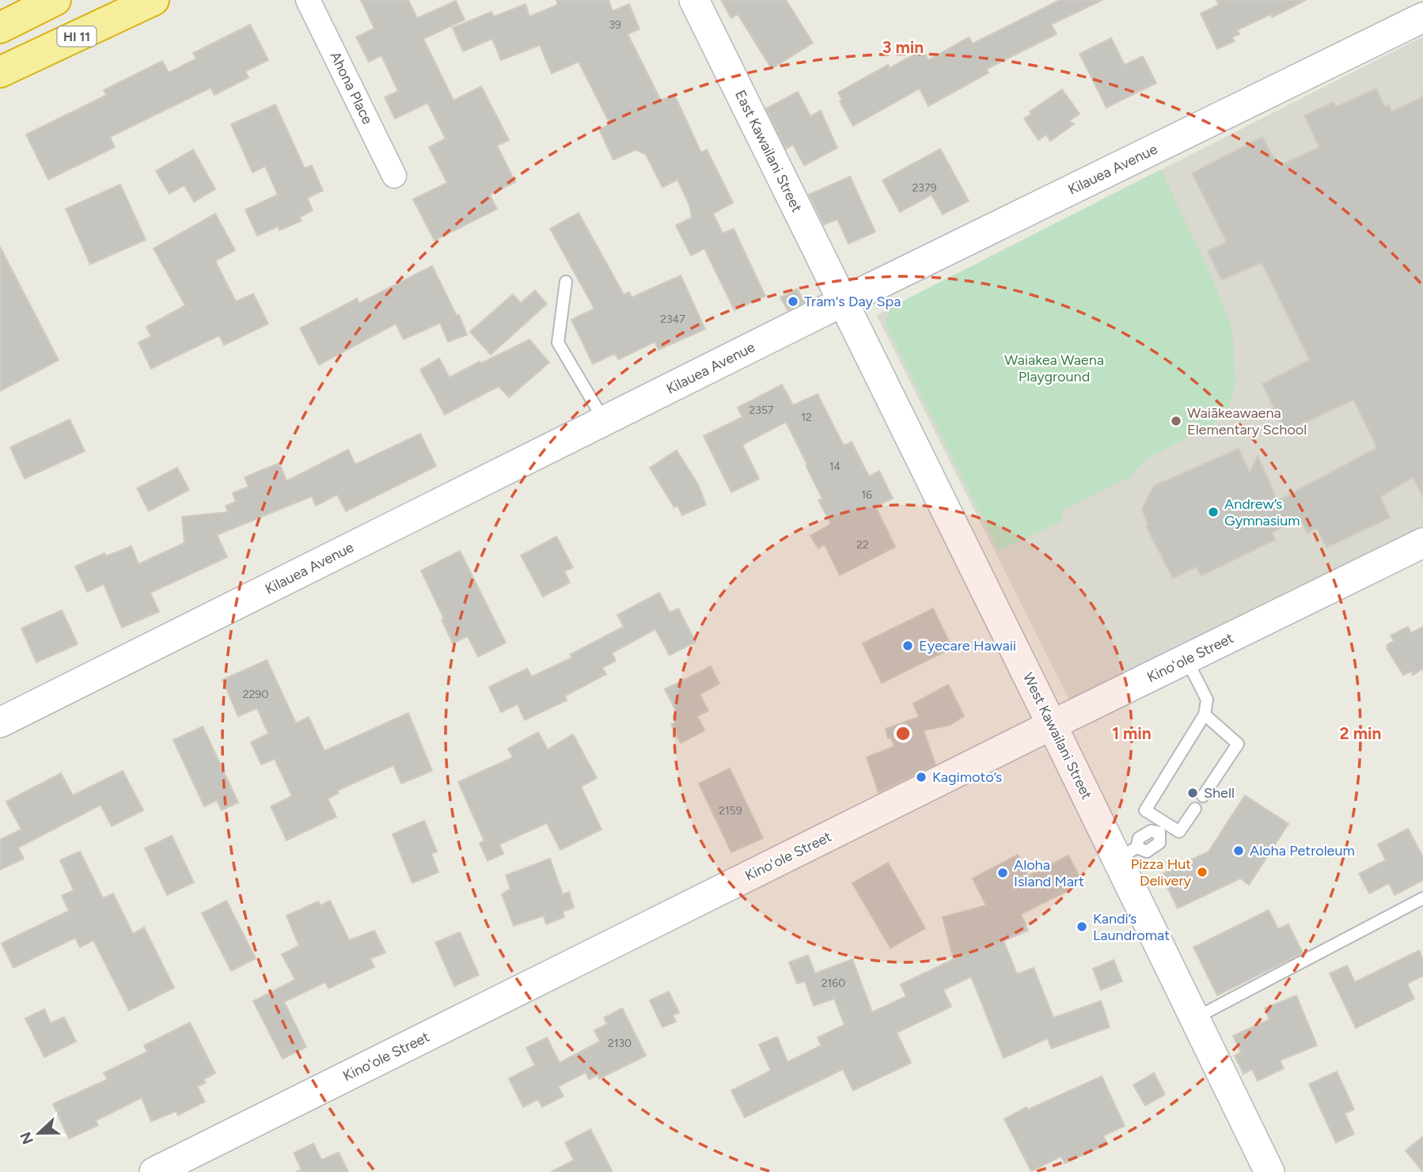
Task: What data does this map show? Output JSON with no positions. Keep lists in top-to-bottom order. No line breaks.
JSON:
{"streets":{"highway":["HI 11"],"street":["Ahona Place","East Kawailani Street","Kilauea Avenue","Kinoʻole Street","West Kawailani Street"]},"crossings":[["East Kawailani Street","Kilauea Avenue"],["East Kawailani Street","West Kawailani Street"],["Kilauea Avenue","West Kawailani Street"],["Kinoʻole Street","West Kawailani Street"]],"parks":["Waiakea Waena Playground"],"places":["Tram's Day Spa","Waiākeawaena Elementary School","Andrew’s Gymnasium","Eyecare Hawaii","Kagimoto’s","Shell","Aloha Petroleum","Pizza Hut Delivery","Aloha Island Mart","Kandi’s Laundromat"],"house_numbers":["39","2379","2347","2357","12","14","16","22","2290","2159","2160","2130"],"north":"left","rings":["3 min","1 min","2 min"]}
